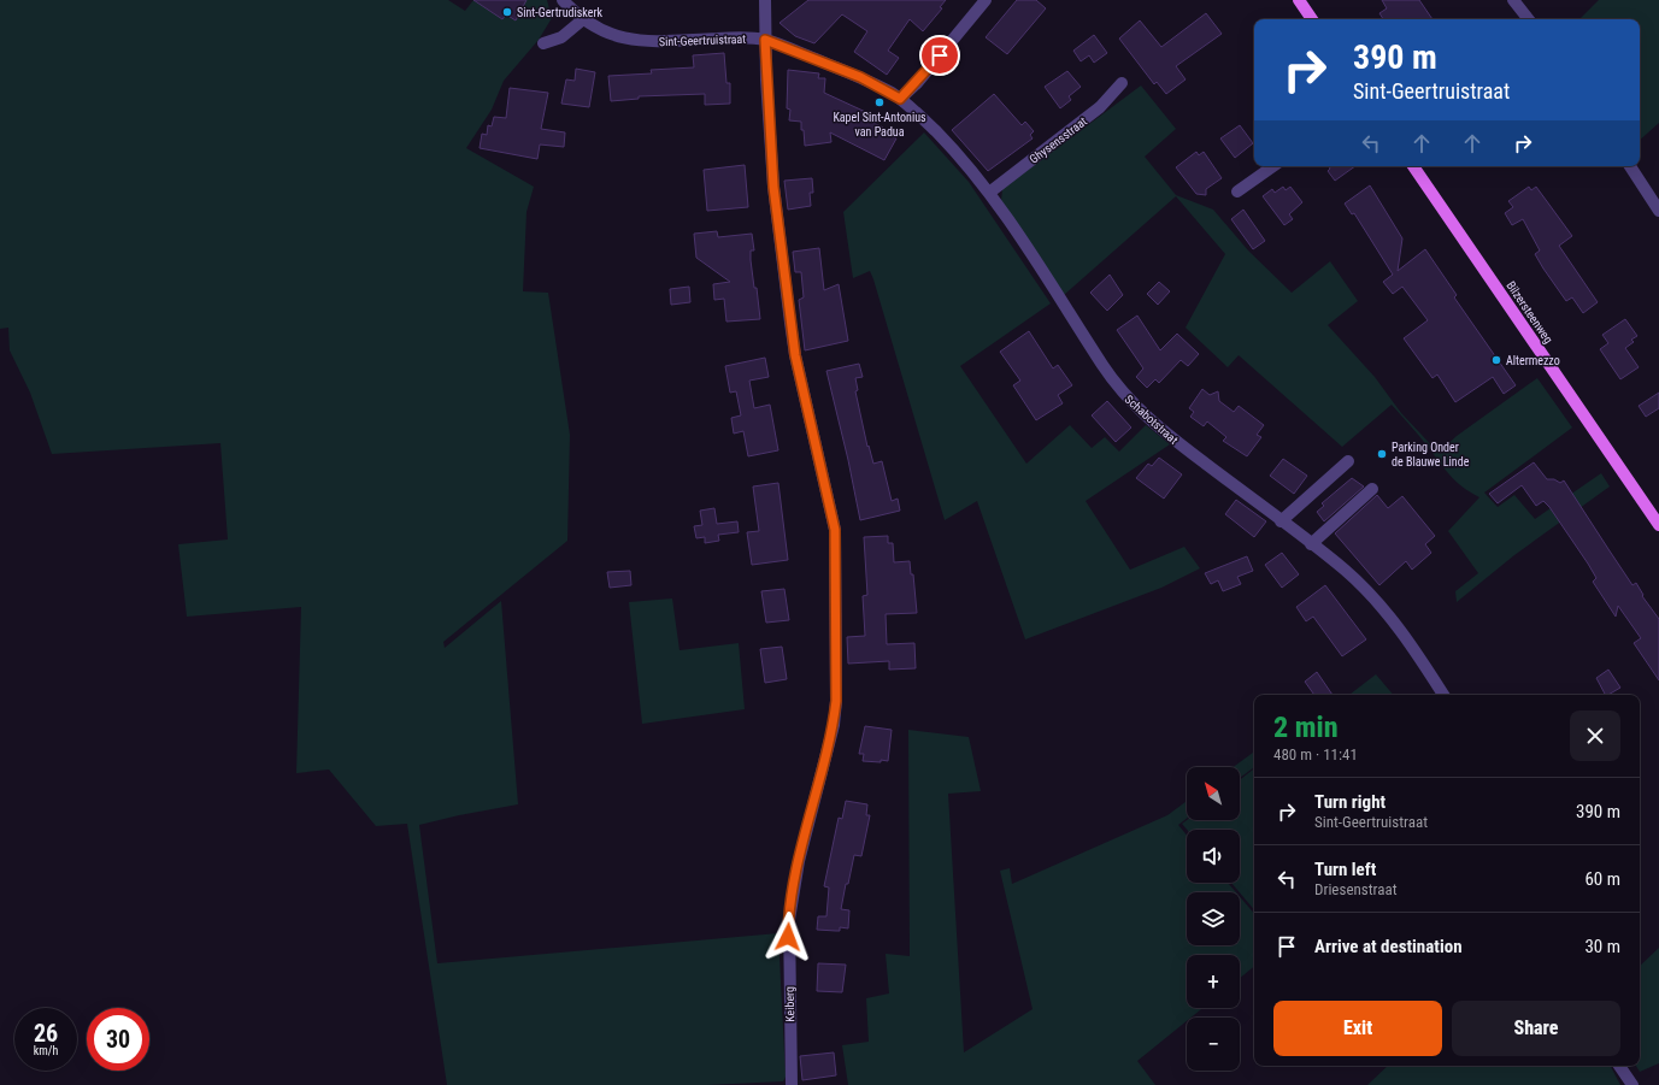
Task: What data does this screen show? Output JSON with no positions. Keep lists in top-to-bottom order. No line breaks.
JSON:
{"streets":{"main road":["Bilzersteenweg"],"street":["Sint-Geertruistraat","Ghysensstraat","Schabotstraat","Keiberg"]},"crossings":[["Sint-Geertruistraat","Schabotstraat"],["Sint-Geertruistraat","Keiberg"],["Ghysensstraat","Schabotstraat"]],"places":["Sint-Gertrudiskerk","Kapel Sint-Antonius van Padua","Altermezzo","Parking Onder de Blauwe Linde"],"north":"top left","page":{"turn":["390 m","Sint-Geertruistraat"],"heading":["2 min","480 m · 11:41"],"map_buttons":["+","−"],"list":[{"name":"Turn right","note":"Sint-Geertruistraat","value":"390 m"},{"name":"Turn left","note":"Driesenstraat","value":"60 m"},{"name":"Arrive at destination","value":"30 m"}],"buttons":["Exit","Share"],"speed":"26 km/h","limit":"30"}}
